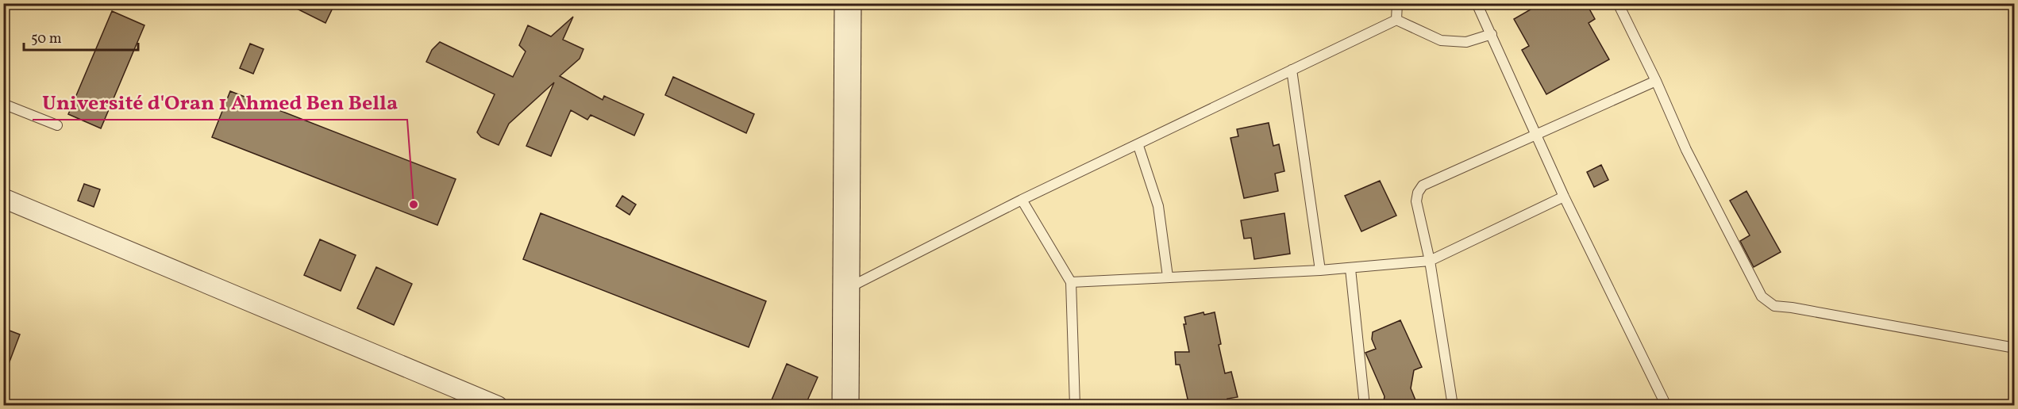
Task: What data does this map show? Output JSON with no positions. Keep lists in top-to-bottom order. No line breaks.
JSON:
{"places":["Université d'Oran 1 Ahmed Ben Bella"],"scale_bar":"50 m"}
